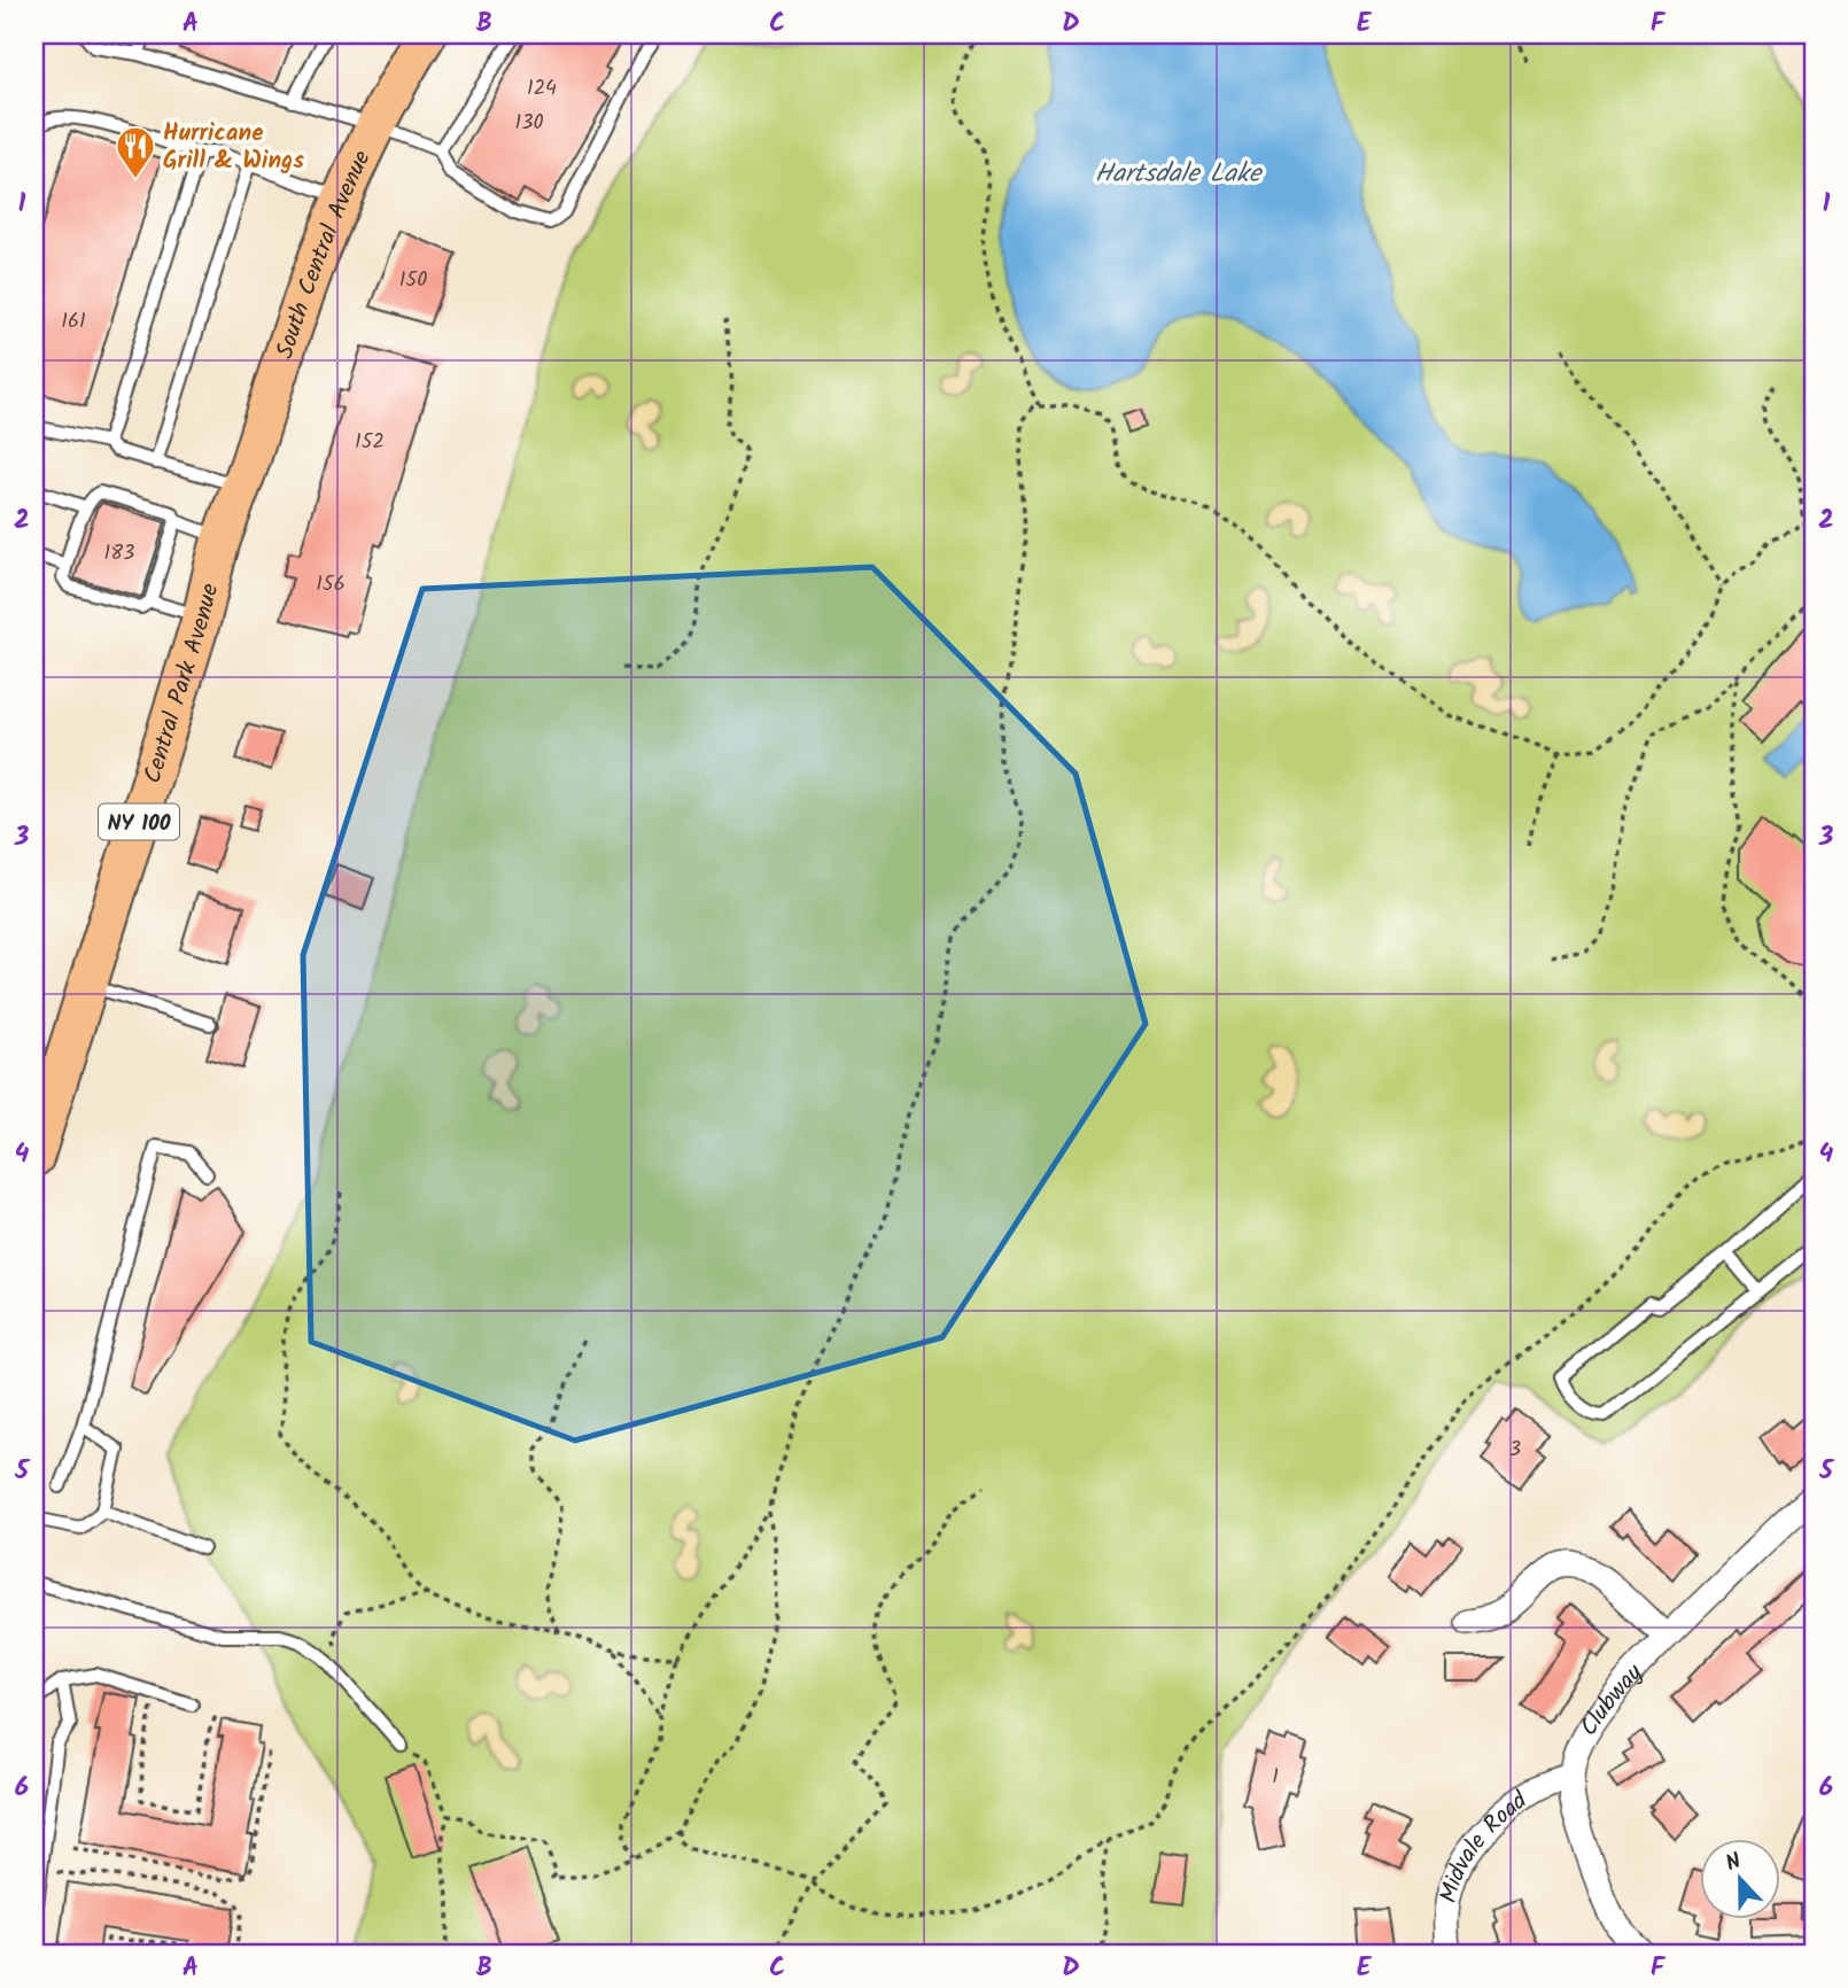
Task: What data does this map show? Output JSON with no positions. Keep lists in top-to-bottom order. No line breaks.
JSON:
{"streets":{"main road":["South Central Avenue","Central Park Avenue","NY 100"],"street":["Clubway","Midvale Road"]},"crossings":[["South Central Avenue","Central Park Avenue"],["Clubway","Midvale Road"]],"water":["Hartsdale Lake"],"places":{"restaurant":["Hurricane Grill & Wings"]},"house_numbers":["124","130","150","161","152","183","156","3","1"],"north":"top","grid":{"columns":["A","B","C","D","E","F"],"rows":["1","2","3","4","5","6"]}}
